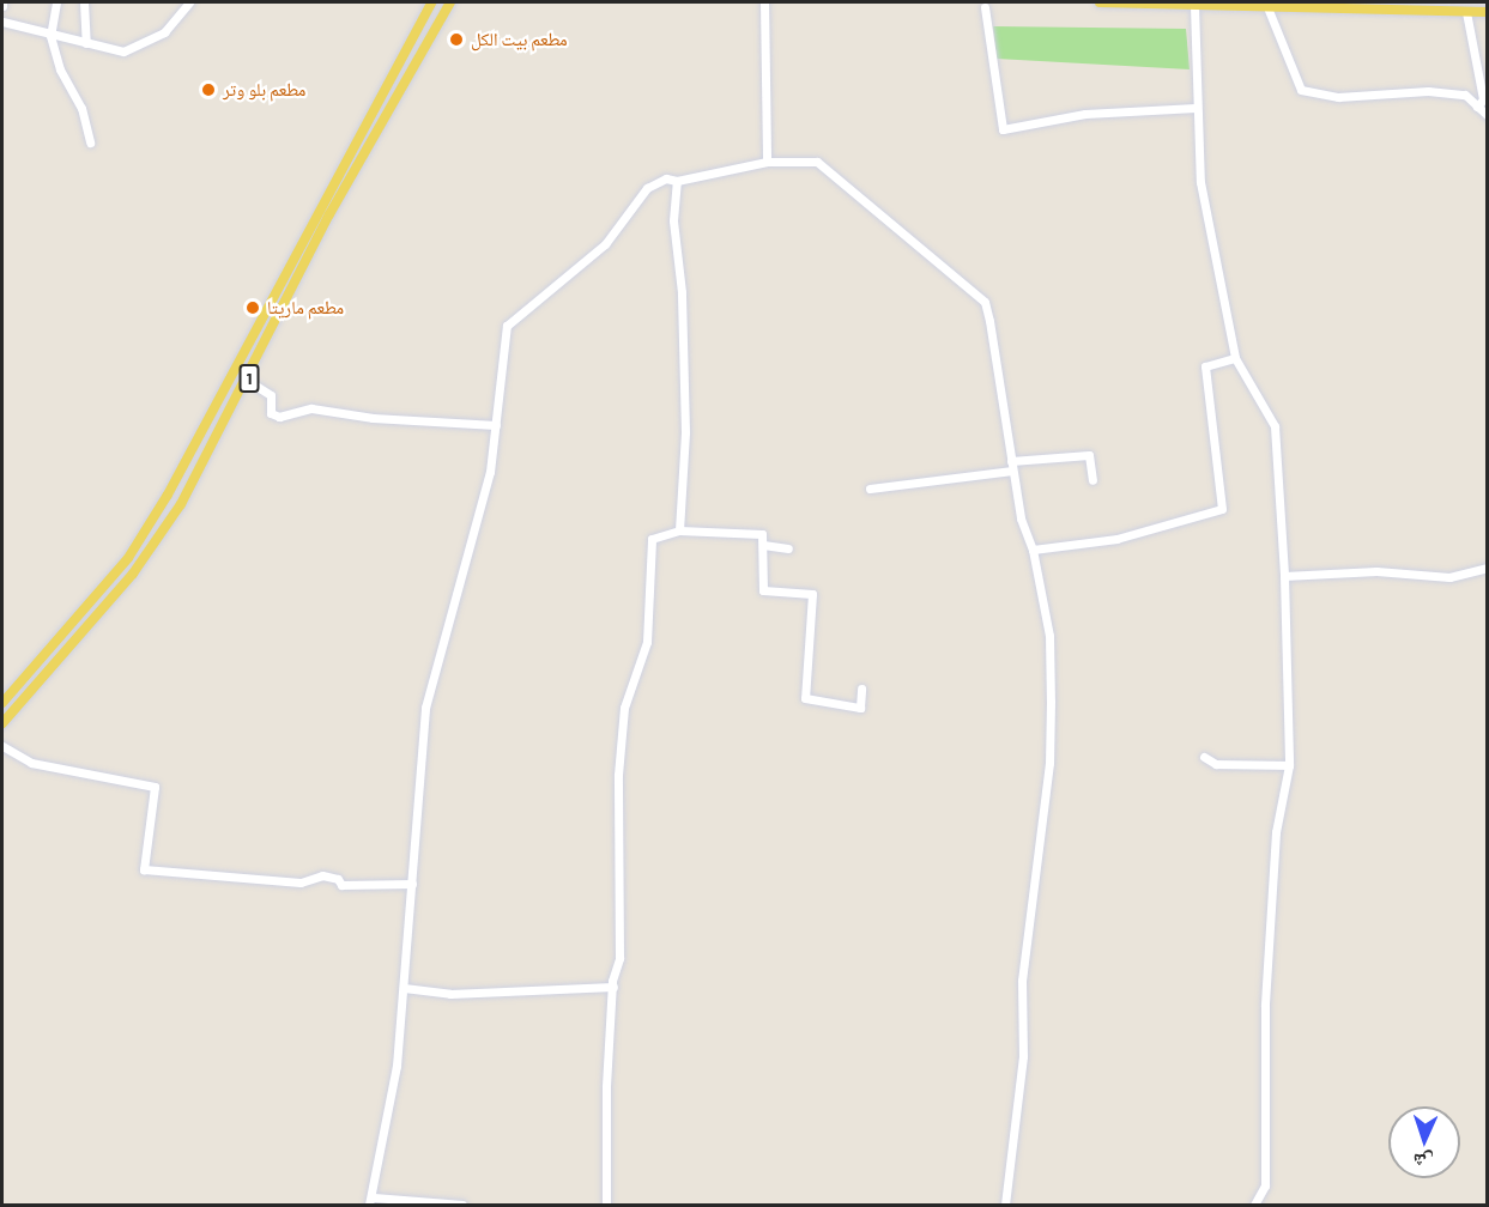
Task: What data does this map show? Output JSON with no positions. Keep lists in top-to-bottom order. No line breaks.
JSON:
{"streets":{"main road":["1"]},"places":["مطعم بيت الكل","مطعم بلو وتر","مطعم ماريتا"],"north":"bottom"}
